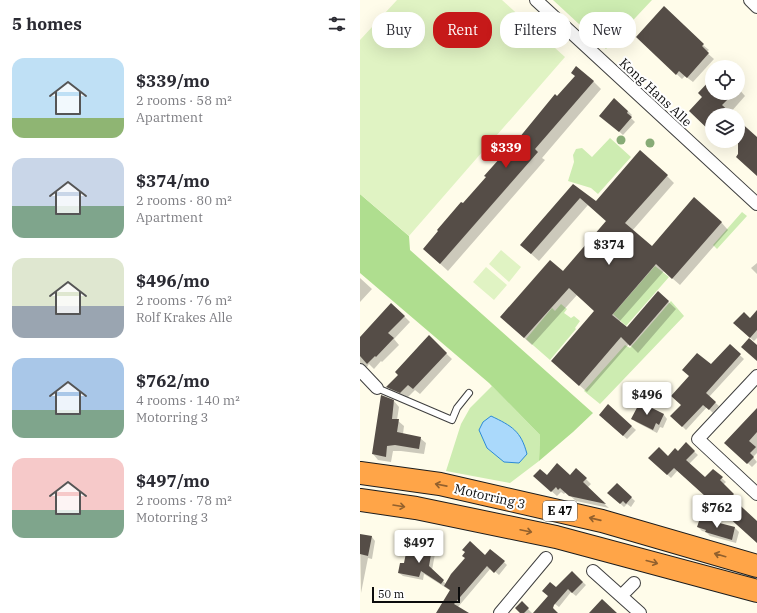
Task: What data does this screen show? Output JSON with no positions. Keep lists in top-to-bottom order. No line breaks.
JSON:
{"streets":{"highway":["Motorring 3","E 47"],"street":["Kong Hans Alle"]},"scale_bar":"50 m","page":{"heading":"5 homes","chip":["Buy","Rent","Filters","New"],"list":[{"name":"$339/mo","note":"2 rooms · 58 m² · Apartment"},{"name":"$374/mo","note":"2 rooms · 80 m² · Apartment"},{"name":"$496/mo","note":"2 rooms · 76 m² · Rolf Krakes Alle"},{"name":"$762/mo","note":"4 rooms · 140 m² · Motorring 3"},{"name":"$497/mo","note":"2 rooms · 78 m² · Motorring 3"}],"price":["$339","$374","$496","$762","$497"],"scale":"50 m"}}
